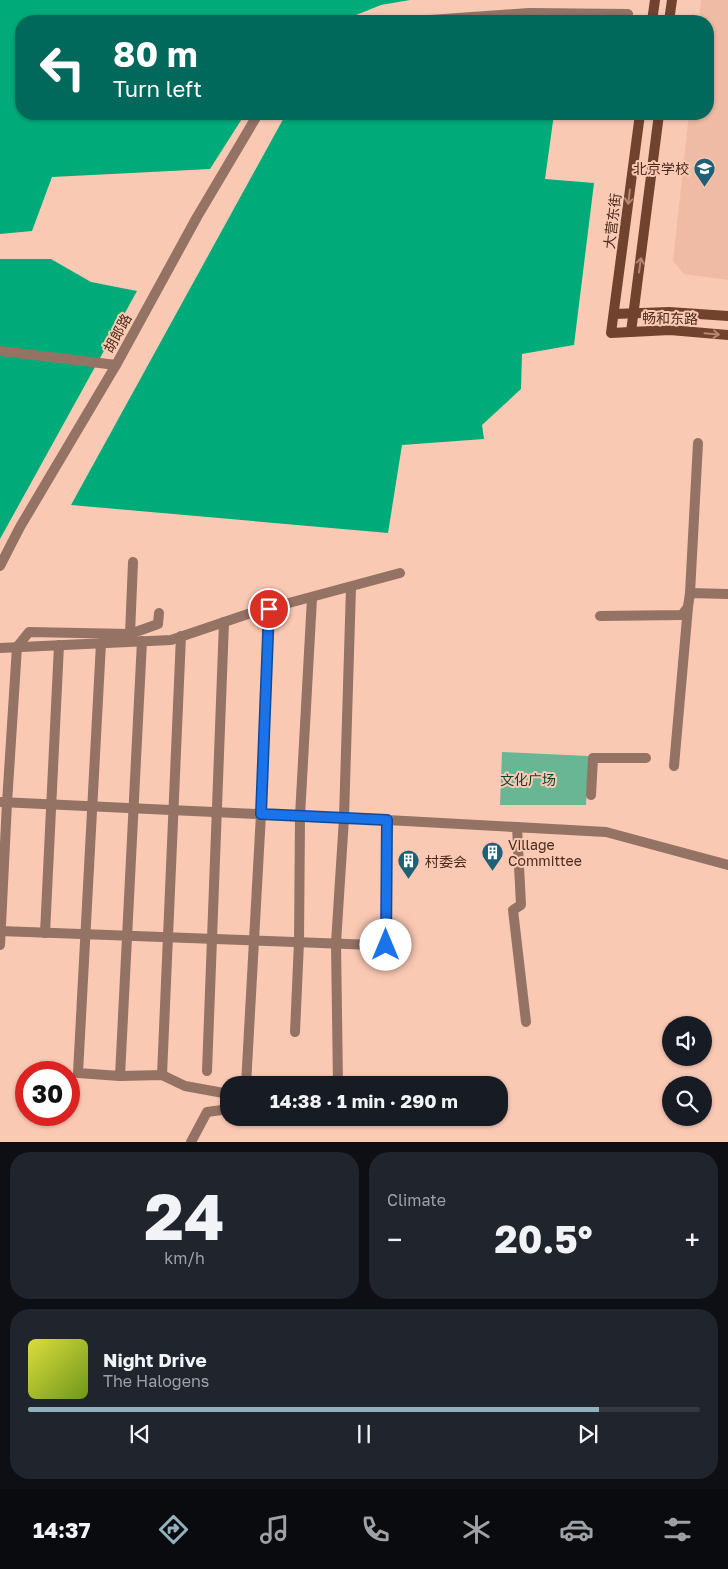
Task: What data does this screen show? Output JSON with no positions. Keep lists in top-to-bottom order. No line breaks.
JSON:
{"streets":{"main road":["大营东街","畅和东路"],"street":["胡郎路"]},"crossings":[["大营东街","畅和东路"]],"parks":["文化广场"],"places":{"school or university":["北京学校"],"building":["Village Committee","村委会"]},"page":{"turn":["80 m","Turn left"],"limit":"30","trip":"14:38 · 1 min · 290 m","tile":[["24","km/h"],"Climate"],"heat":["−","20.5°","+"],"song":["Night Drive","The Halogens"],"tabs":"14:37"}}
